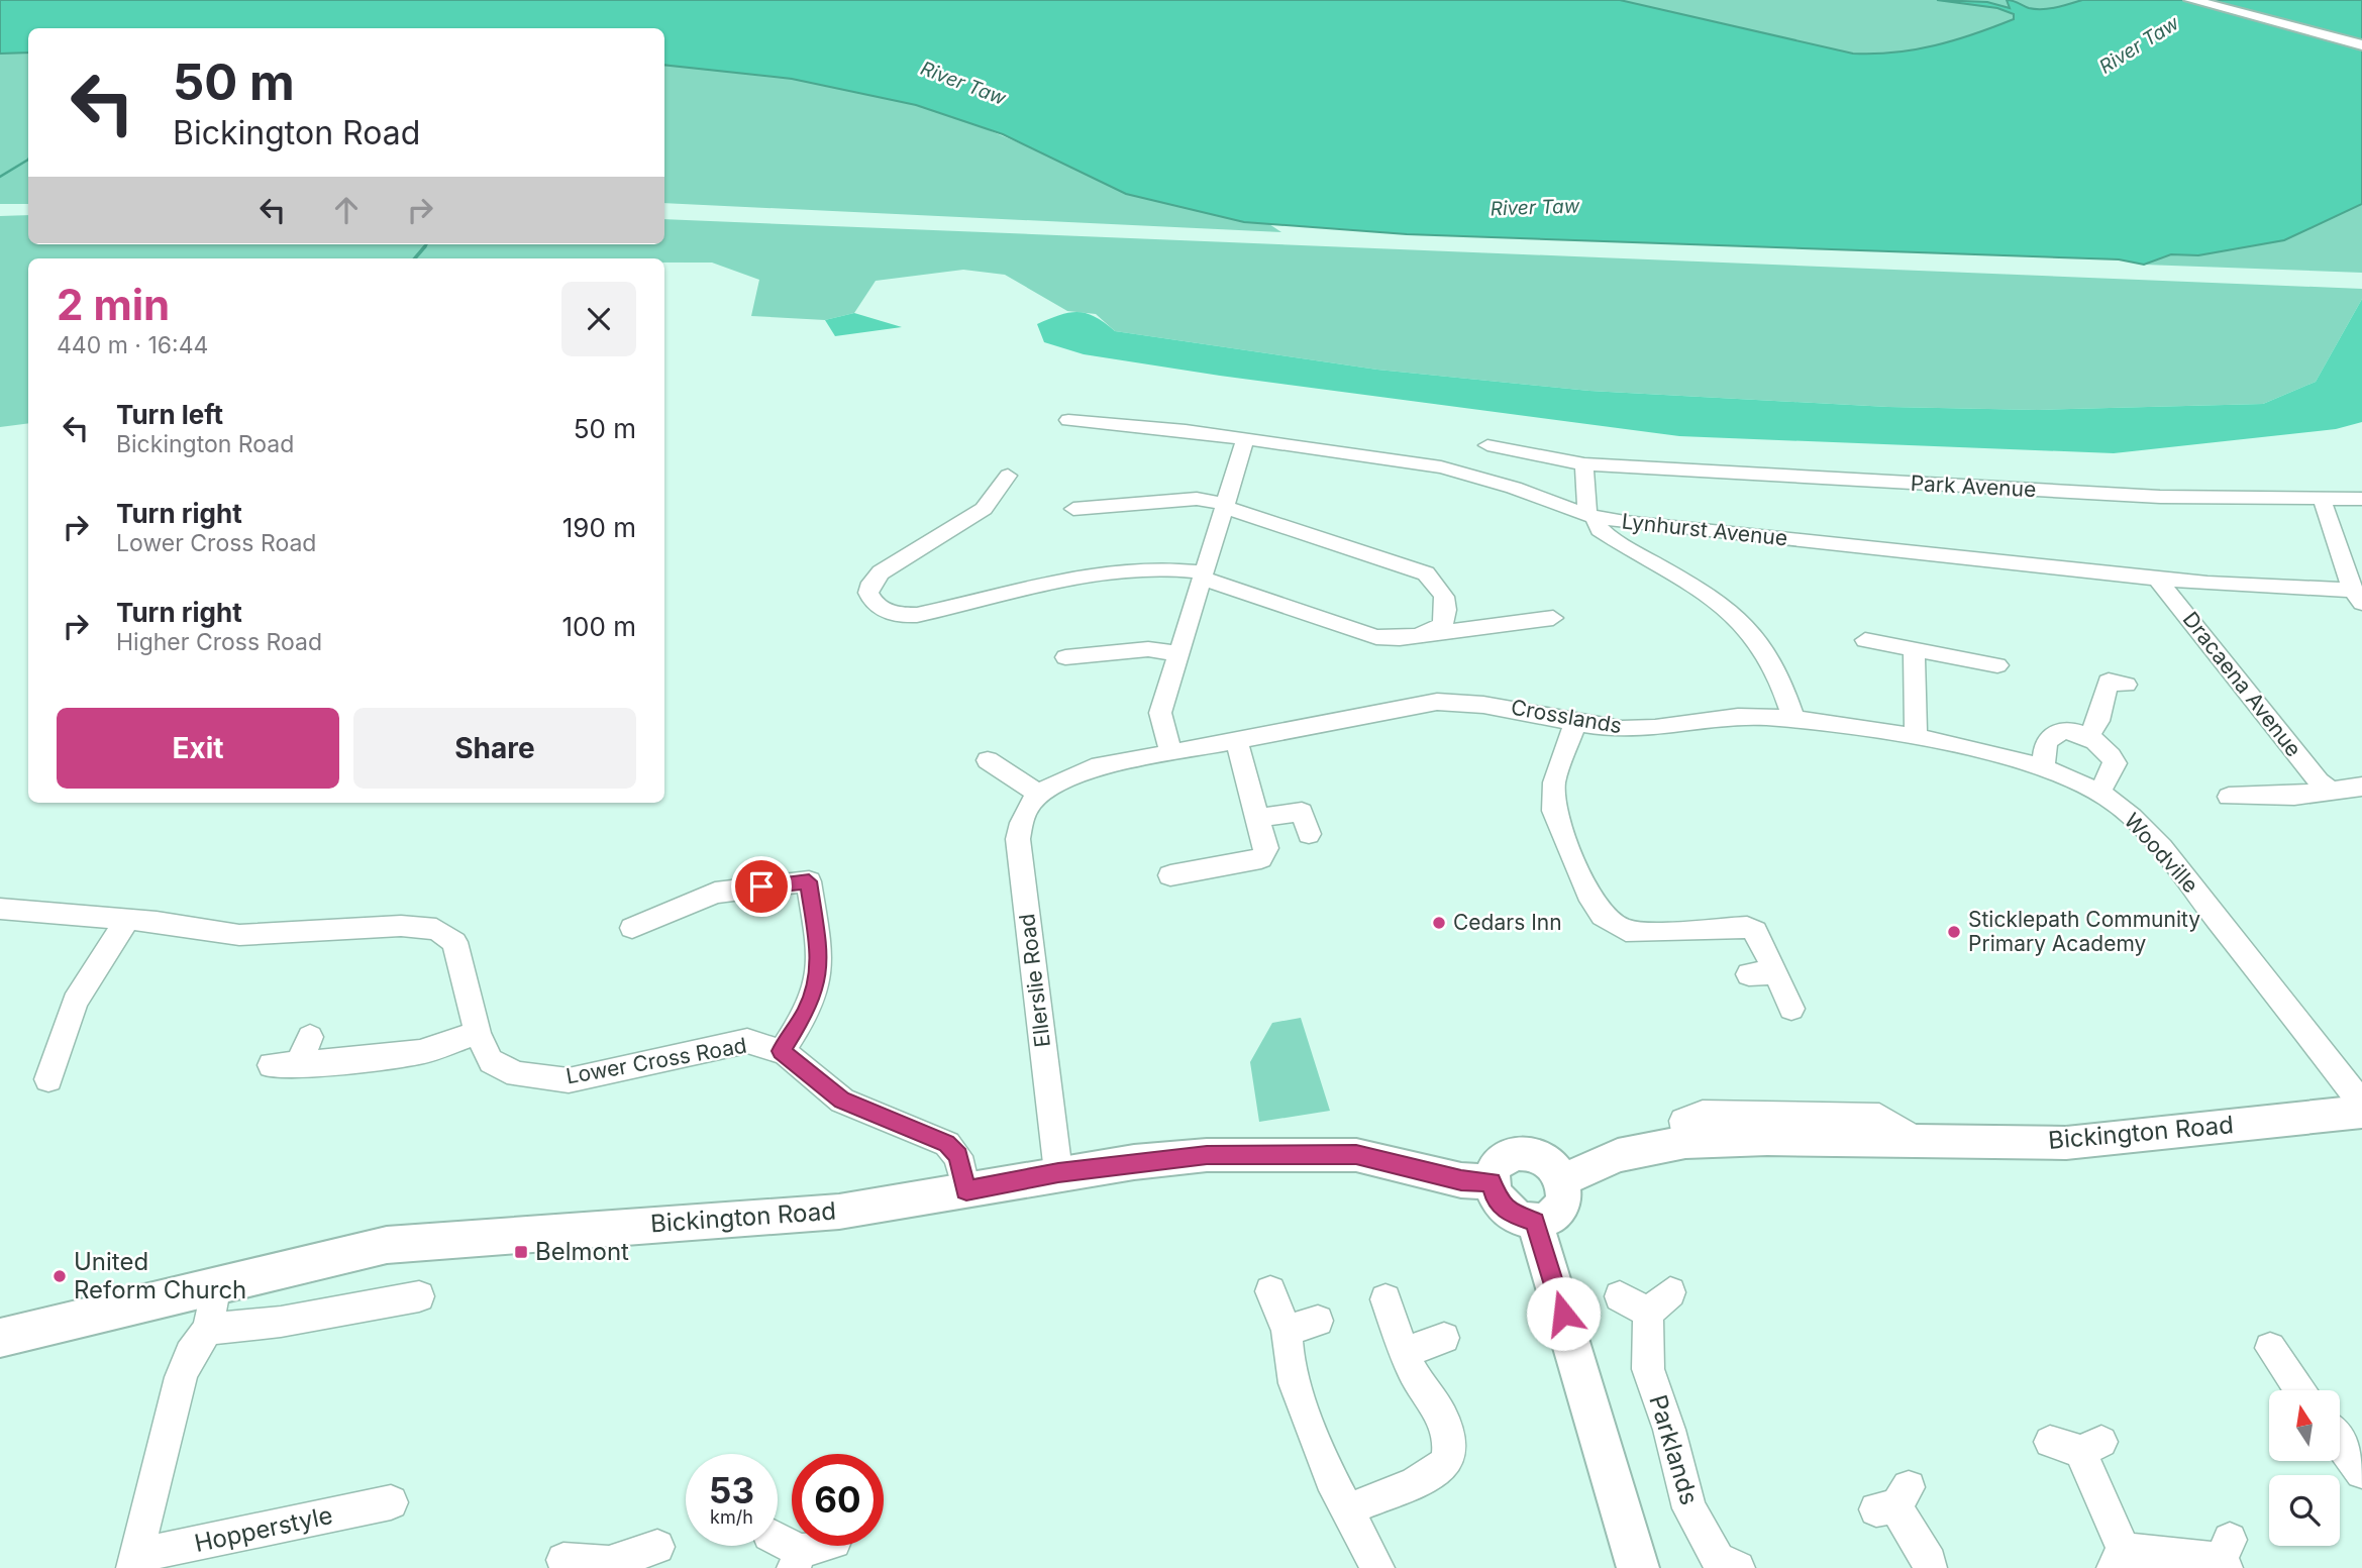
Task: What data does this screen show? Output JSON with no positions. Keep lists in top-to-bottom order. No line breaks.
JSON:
{"streets":{"main road":["Bickington Road"],"street":["Park Avenue","Lynhurst Avenue","Dracaena Avenue","Crosslands","Woodville","Ellerslie Road","Lower Cross Road","Parklands","Hopperstyle"]},"crossings":[["Lynhurst Avenue","Dracaena Avenue"],["Crosslands","Woodville"],["Ellerslie Road","Bickington Road"],["Lower Cross Road","Bickington Road"],["Bickington Road","Hopperstyle"]],"water":["River Taw"],"places":{"other":["Cedars Inn","Sticklepath Community Primary Academy","United Reform Church"],"transit":["Belmont"]},"north":"top","page":{"turn":["50 m","Bickington Road"],"heading":["2 min","440 m · 16:44"],"list":[{"name":"Turn left","note":"Bickington Road","value":"50 m"},{"name":"Turn right","note":"Lower Cross Road","value":"190 m"},{"name":"Turn right","note":"Higher Cross Road","value":"100 m"}],"buttons":["Exit","Share"],"speed":"53 km/h","limit":"60"}}
